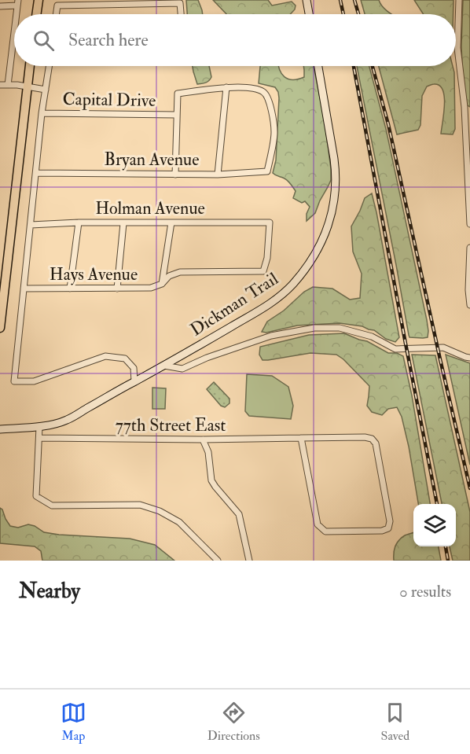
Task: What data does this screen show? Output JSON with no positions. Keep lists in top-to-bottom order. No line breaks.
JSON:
{"streets":{"street":["Capital Drive","Bryan Avenue","Holman Avenue","Hays Avenue","Dickman Trail","77th Street East"]},"crossings":[["Holman Avenue","Hays Avenue"]],"page":{"search":"Search here","heading":["Nearby","0 results"],"nav":["Map","Directions","Saved"]}}
